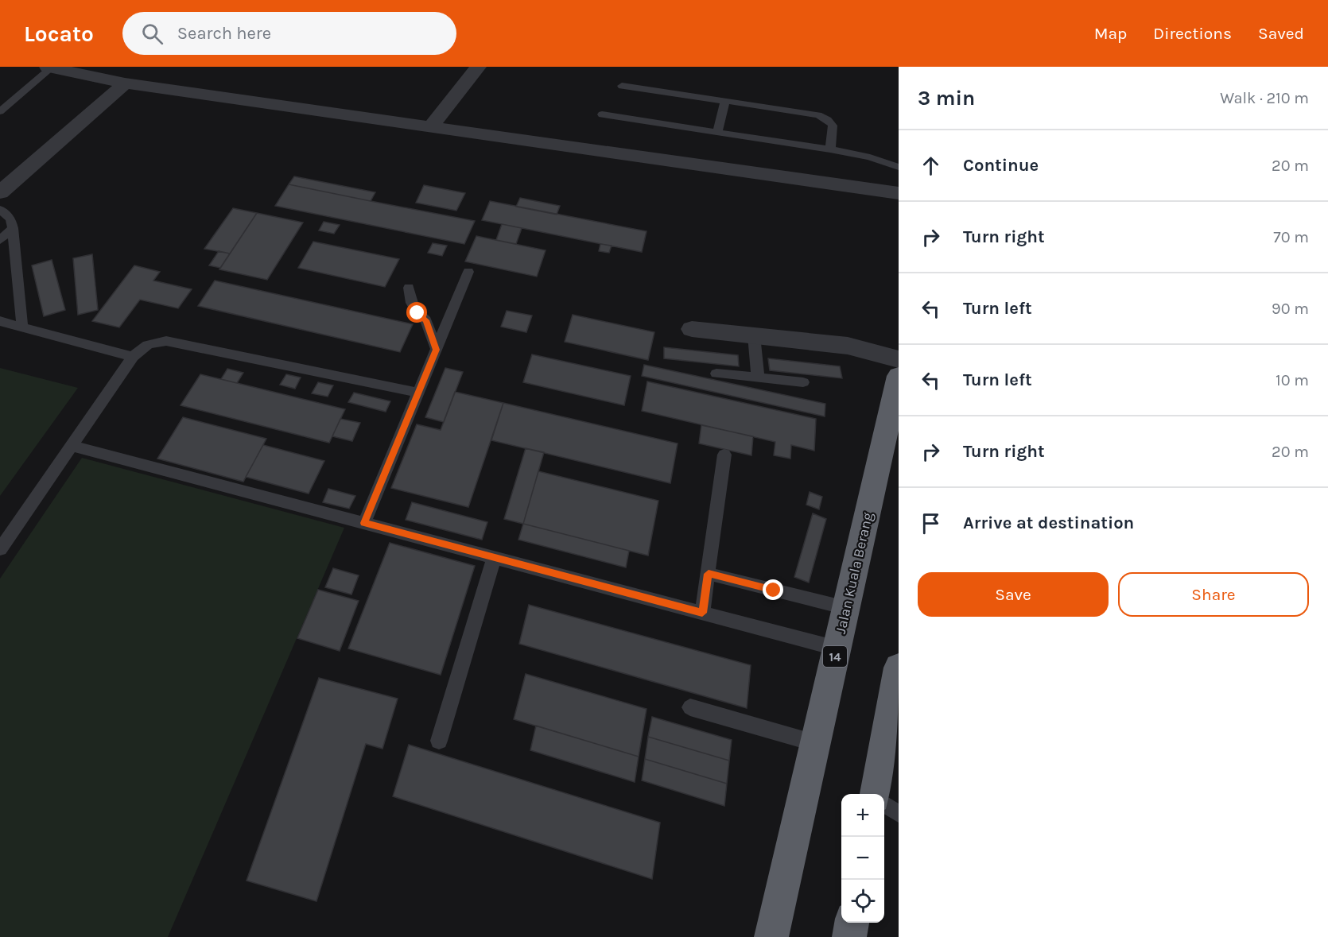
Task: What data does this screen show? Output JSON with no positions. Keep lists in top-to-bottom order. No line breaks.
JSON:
{"streets":{"highway":["Jalan Kuala Berang","14"]},"page":{"header":"Locato","search":"Search here","nav":["Map","Directions","Saved"],"heading":["3 min","Walk · 210 m"],"list":[["Continue","20 m"],["Turn right","70 m"],["Turn left","90 m"],["Turn left","10 m"],["Turn right","20 m"],"Arrive at destination"],"buttons":["Save","Share"],"map_buttons":["+","−"]}}
